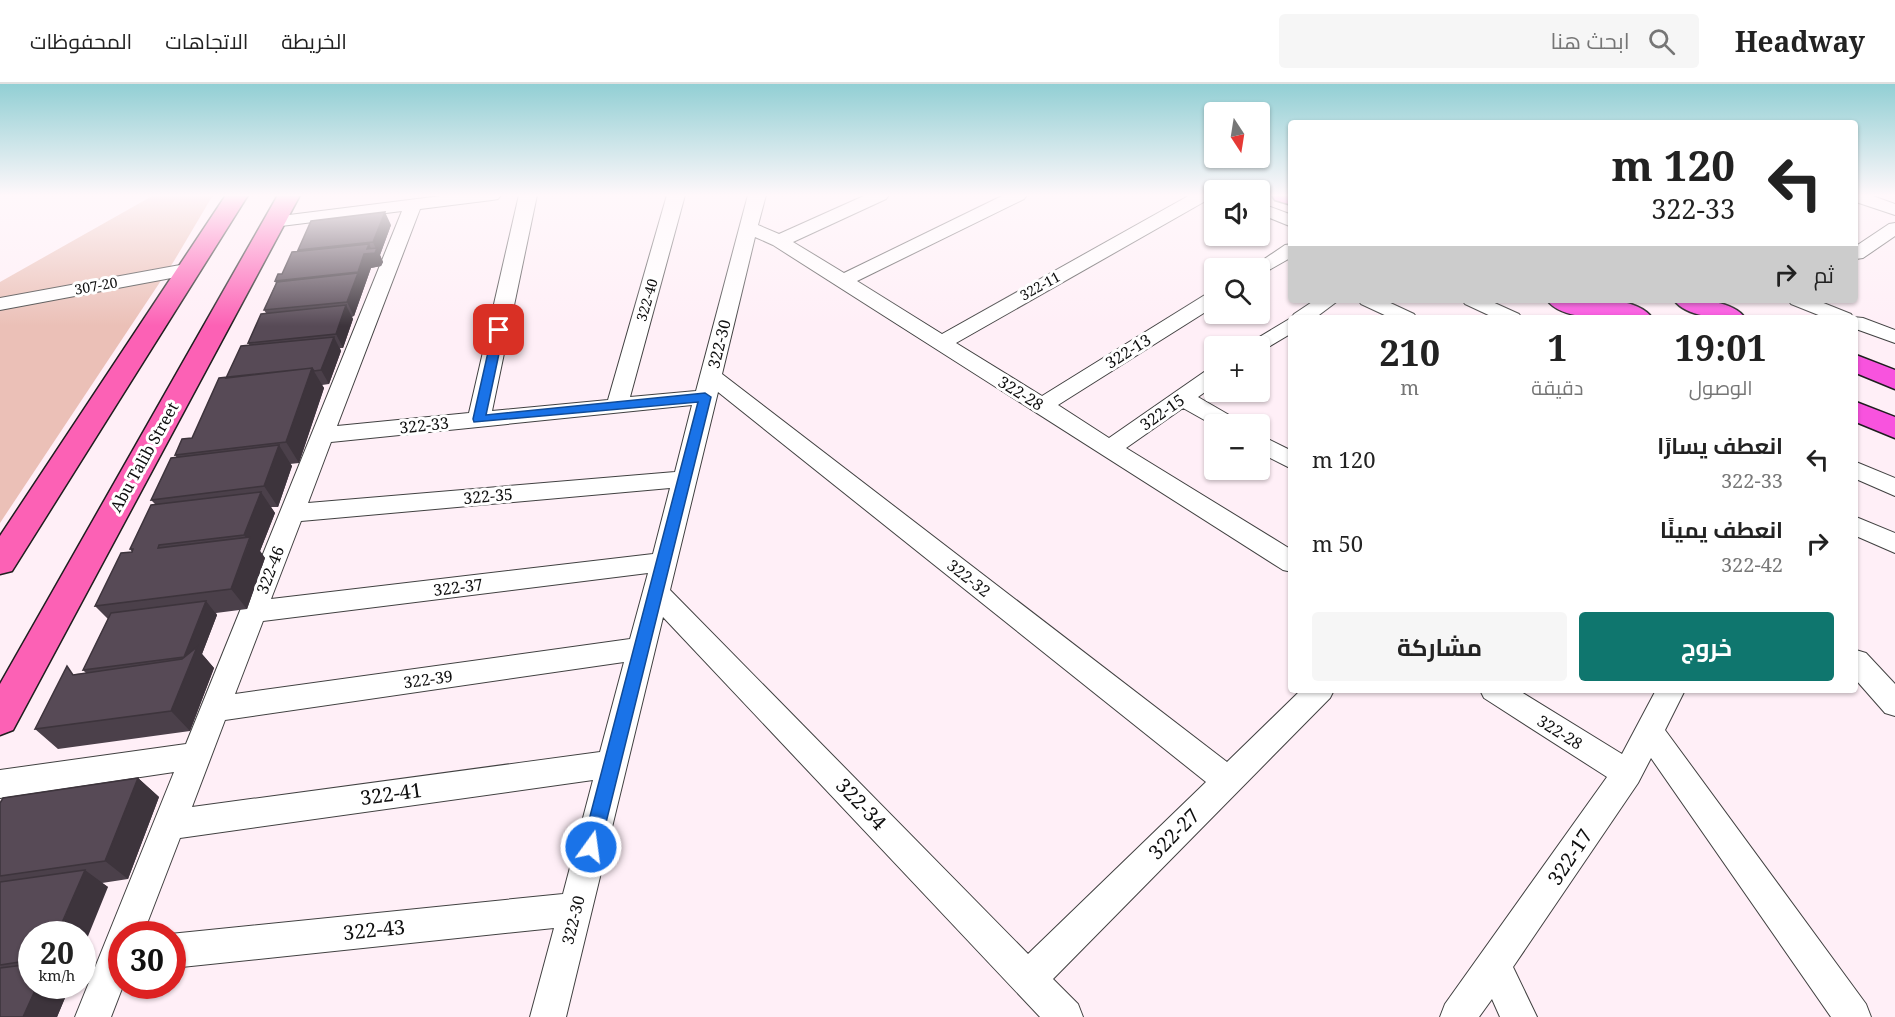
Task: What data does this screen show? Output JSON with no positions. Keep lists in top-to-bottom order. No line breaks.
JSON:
{"streets":{"main road":["Abu Talib Street"],"street":["307-20","322-11","322-40","322-30","322-13","322-28","322-15","322-33","322-35","322-46","322-32","322-37","322-39","322-41","322-34","322-27","322-17","322-43"]},"crossings":[["322-11","322-28"],["322-40","322-33"],["322-30","322-33"],["322-30","322-35"],["322-30","322-32"],["322-30","322-37"],["322-30","322-39"],["322-30","322-41"],["322-30","322-34"],["322-30","322-43"],["322-13","322-28"],["322-28","322-15"],["322-28","322-17"],["322-33","322-46"],["322-33","322-32"],["322-35","322-46"],["322-46","322-37"],["322-46","322-39"],["322-46","322-41"],["322-32","322-27"],["322-37","322-34"],["322-34","322-27"]],"north":"bottom","page":{"header":"Headway","search":"ابحث هنا","nav":["الخريطة","الاتجاهات","المحفوظات"],"map_buttons":["+","−"],"turn":["120 m","322-33"],"then":"ثم","eta":["19:01","الوصول","1","دقيقة","210","m"],"list":[{"name":"انعطف يسارًا","note":"322-33","value":"120 m"},{"name":"انعطف يمينًا","note":"322-42","value":"50 m"}],"buttons":["خروج","مشاركة"],"speed":"20 km/h","limit":"30"}}
